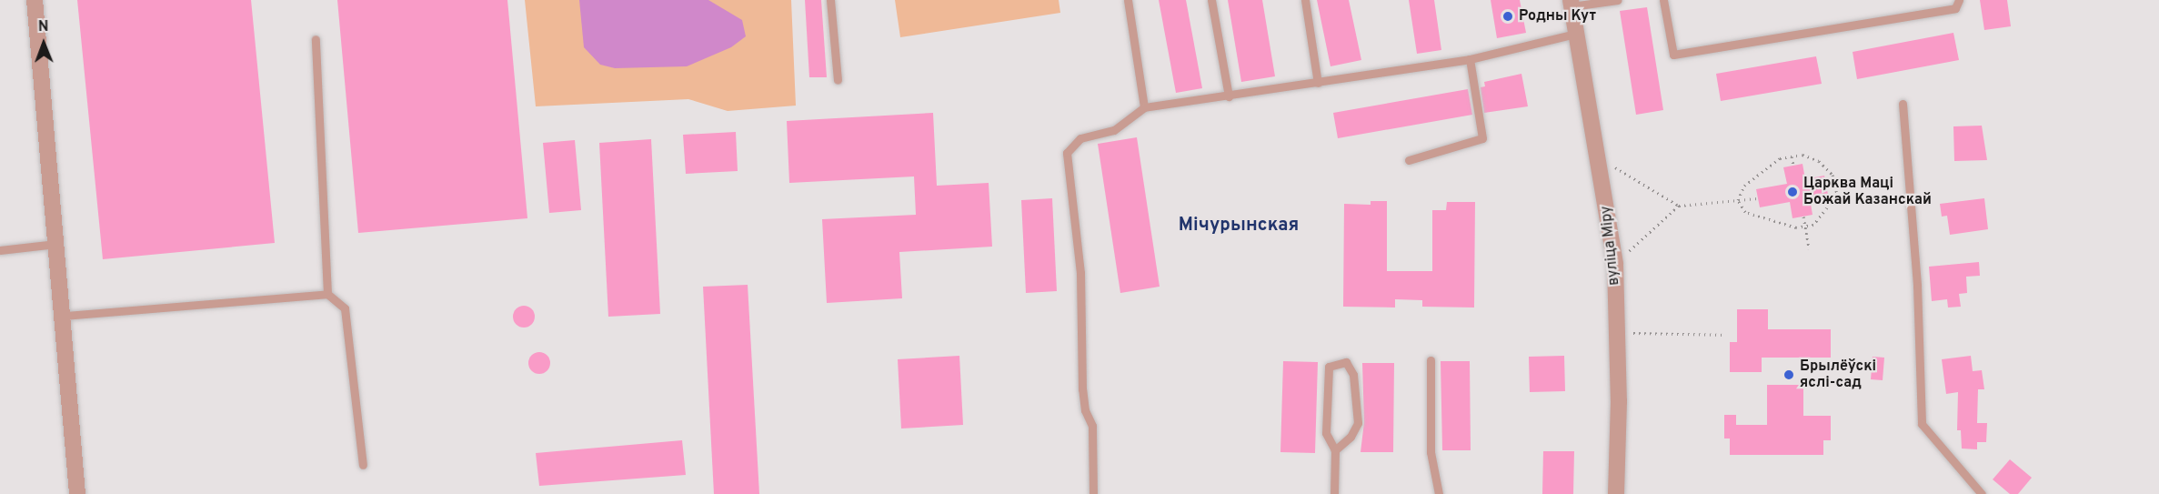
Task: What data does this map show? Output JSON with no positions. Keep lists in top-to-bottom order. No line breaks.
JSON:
{"streets":{"street":["вуліца Міру"]},"districts":["Мічурынская"],"places":["Родны Кут","Царква Маці Божай Казанскай","Брылёўскі яслі-сад"],"north":"top"}
